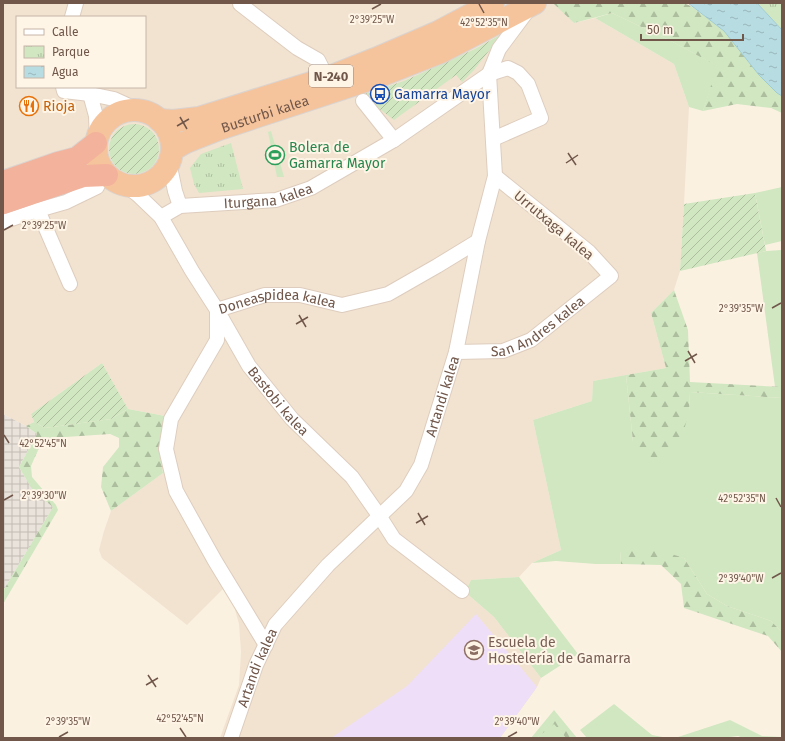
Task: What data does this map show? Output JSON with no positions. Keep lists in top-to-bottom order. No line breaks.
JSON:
{"streets":{"highway":["N-240","Busturbi kalea"],"street":["Iturgana kalea","Urrutxaga kalea","Doneaspidea kalea","San Andres kalea","Artandi kalea","Bastobi kalea"]},"crossings":[["N-240","Busturbi kalea"],["N-240","Bastobi kalea"],["Busturbi kalea","Artandi kalea"],["Busturbi kalea","Bastobi kalea"],["Iturgana kalea","Artandi kalea"],["Iturgana kalea","Bastobi kalea"],["Urrutxaga kalea","San Andres kalea"],["Urrutxaga kalea","Artandi kalea"],["Doneaspidea kalea","Artandi kalea"],["Doneaspidea kalea","Bastobi kalea"],["San Andres kalea","Artandi kalea"],["Artandi kalea","Bastobi kalea"]],"places":{"bus stop":["Gamarra Mayor"],"restaurant":["Rioja"],"sports":["Bolera de Gamarra Mayor"],"school or university":["Escuela de Hostelería de Gamarra"]},"legend":["Calle","Parque","Agua"],"scale_bar":"50 m","coordinates":["2°39'25\"W","42°52'35\"N","2°39'35\"W","42°52'45\"N","2°39'30\"W","2°39'40\"W"]}
